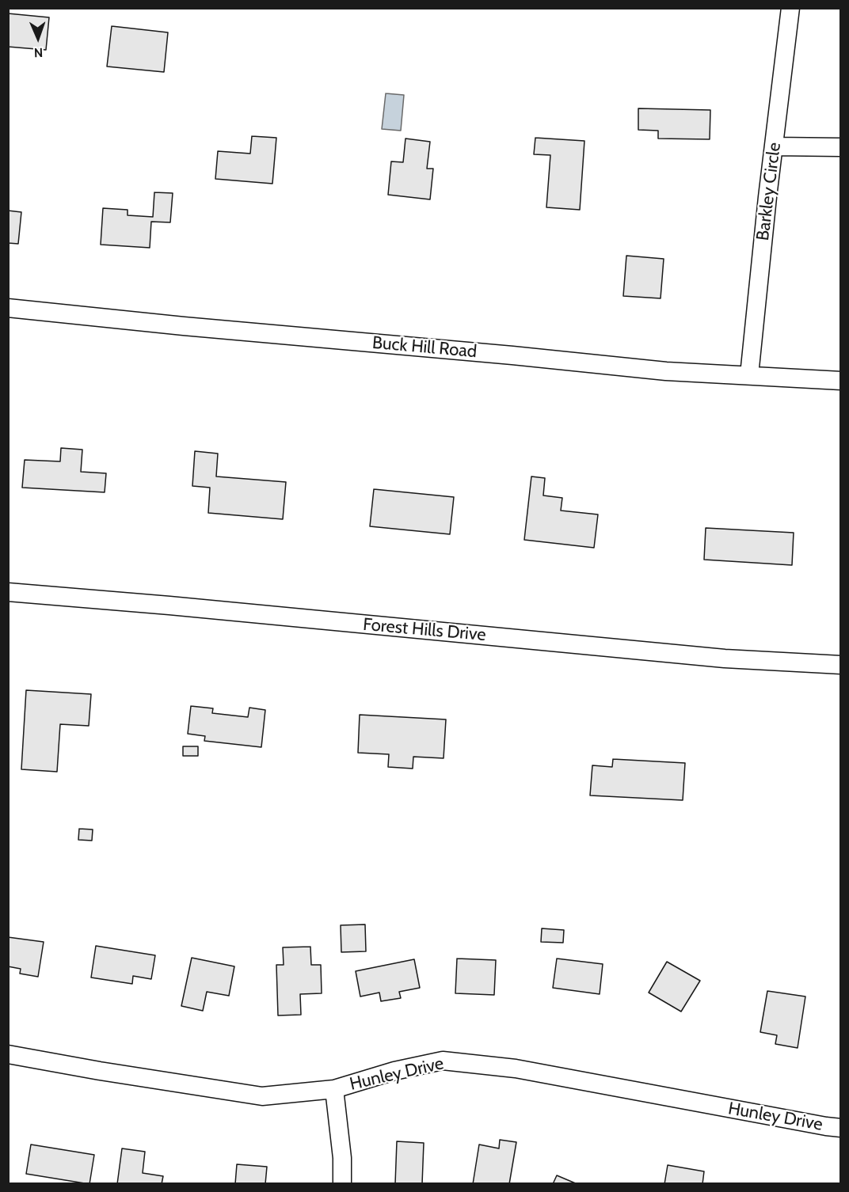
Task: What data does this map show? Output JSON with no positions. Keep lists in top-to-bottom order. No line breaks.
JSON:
{"streets":{"street":["Barkley Circle","Buck Hill Road","Forest Hills Drive","Hunley Drive"]},"crossings":[["Barkley Circle","Buck Hill Road"]],"north":"bottom"}
